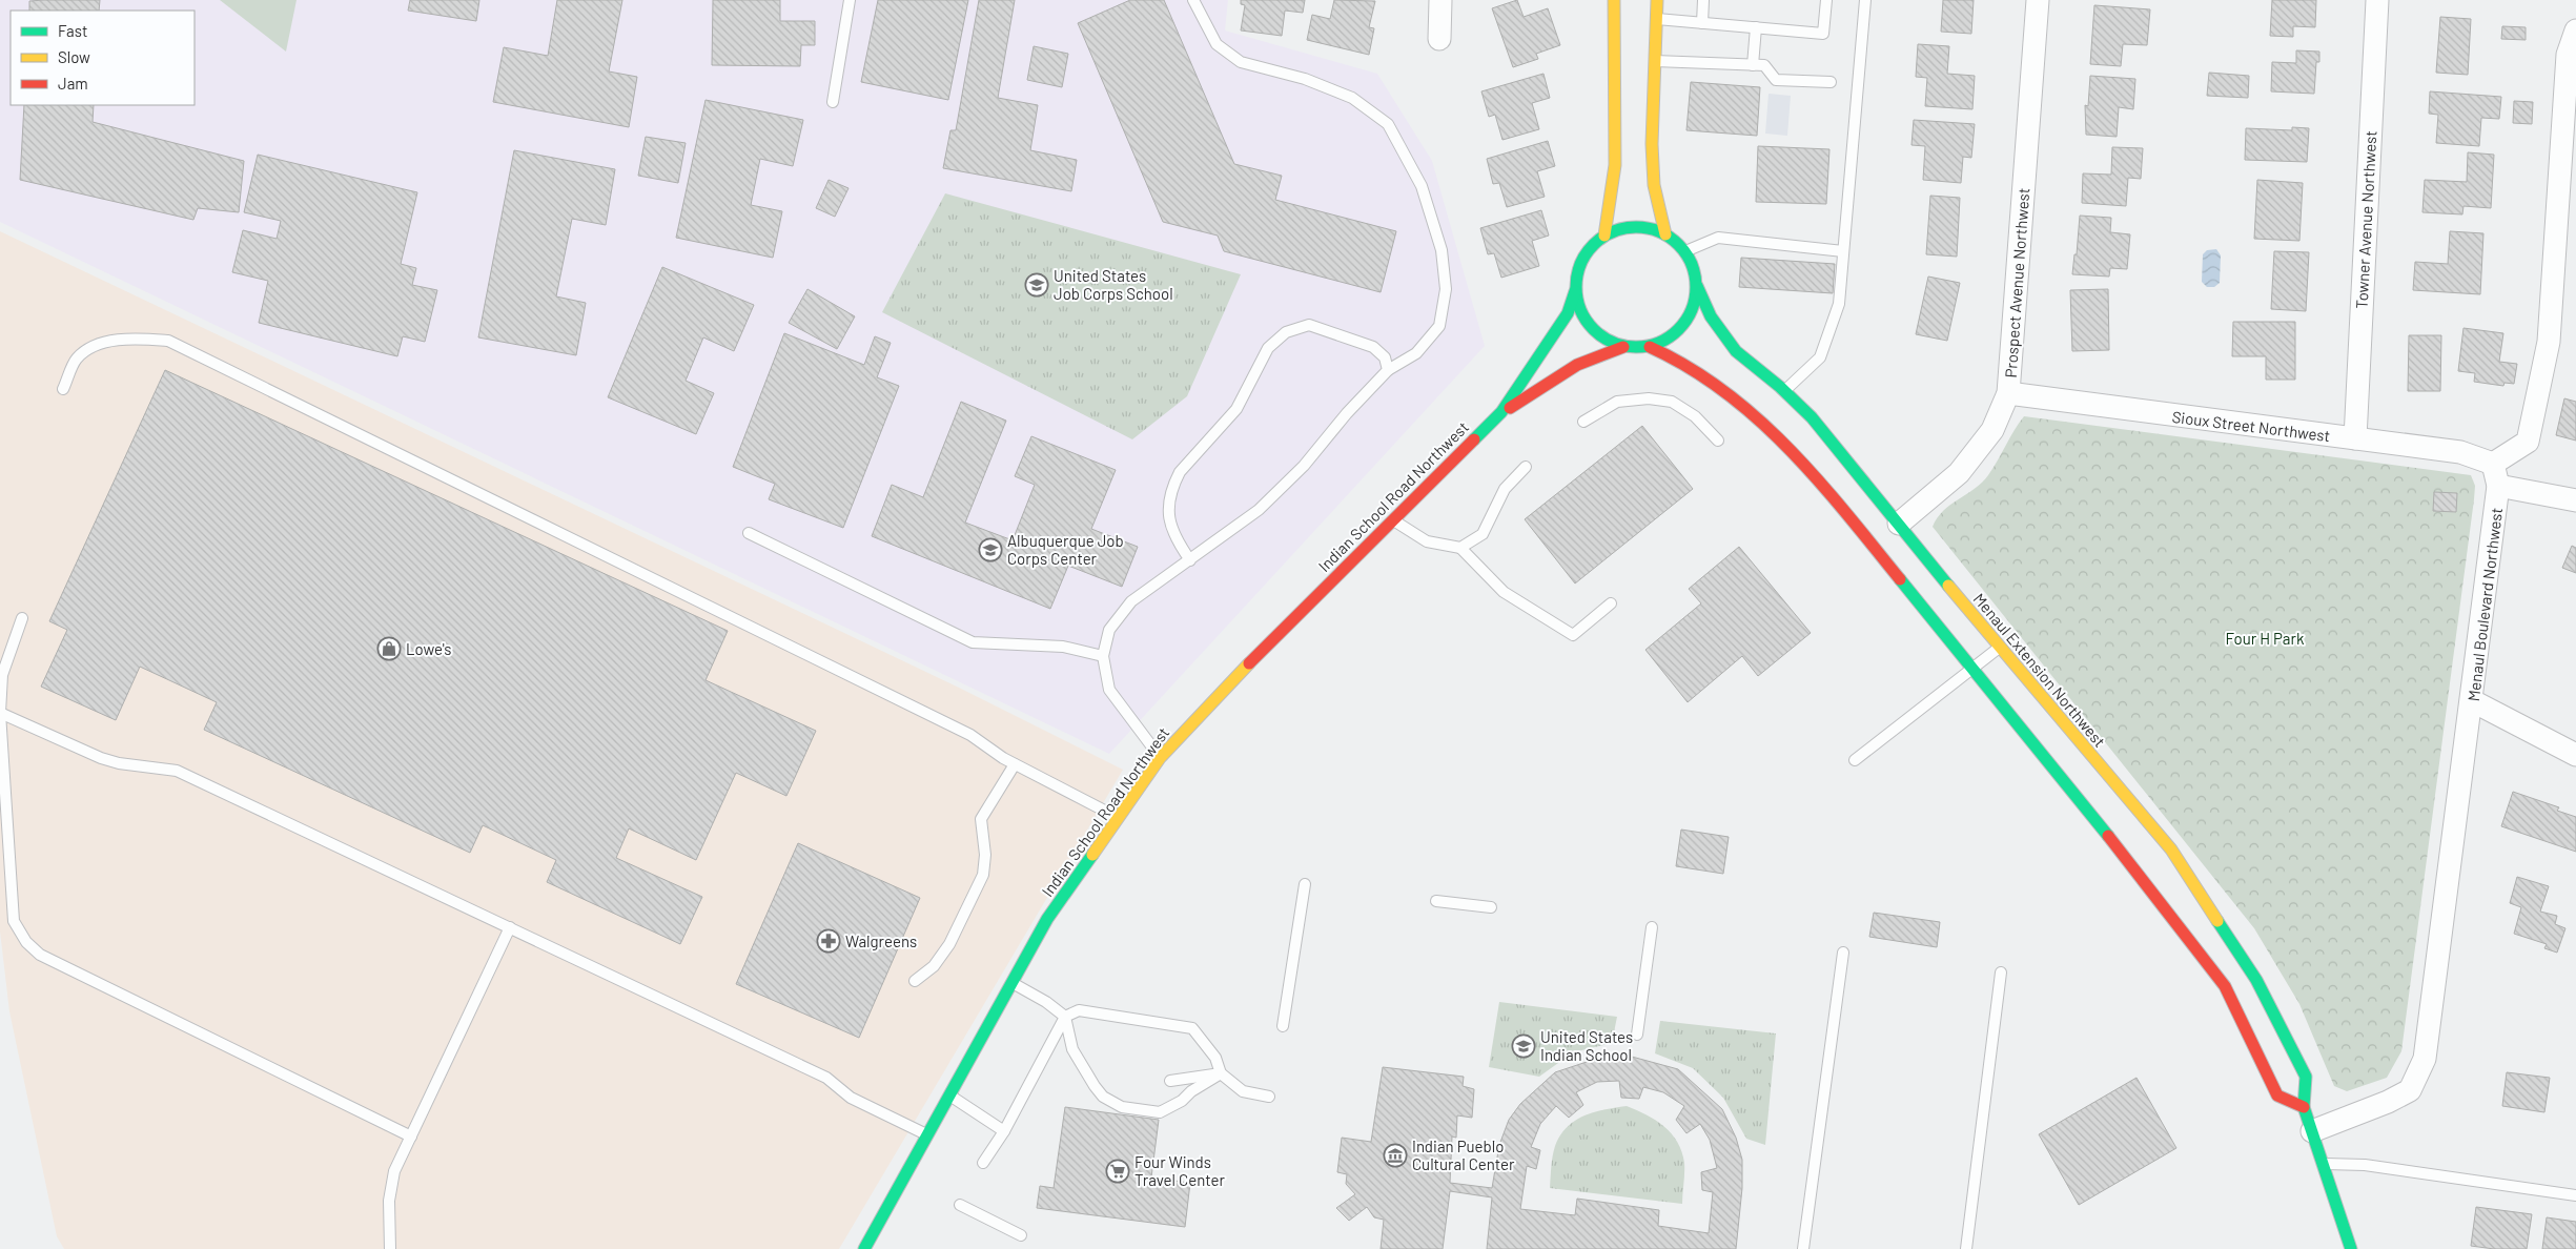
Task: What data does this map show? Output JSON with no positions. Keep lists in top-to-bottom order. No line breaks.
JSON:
{"streets":{"main road":["Indian School Road Northwest","Menaul Extension Northwest"],"street":["Towner Avenue Northwest","Prospect Avenue Northwest","Sioux Street Northwest","Menaul Boulevard Northwest"]},"crossings":[["Towner Avenue Northwest","Sioux Street Northwest"],["Prospect Avenue Northwest","Sioux Street Northwest"],["Prospect Avenue Northwest","Menaul Extension Northwest"],["Sioux Street Northwest","Menaul Boulevard Northwest"],["Indian School Road Northwest","Menaul Extension Northwest"],["Menaul Boulevard Northwest","Menaul Extension Northwest"]],"parks":["Four H Park"],"places":{"school or university":["United States Job Corps School","Albuquerque Job Corps Center","United States Indian School"],"shop":["Lowe's"],"pharmacy":["Walgreens"],"museum":["Indian Pueblo Cultural Center"],"supermarket":["Four Winds Travel Center"]},"legend":["Fast","Slow","Jam"]}
